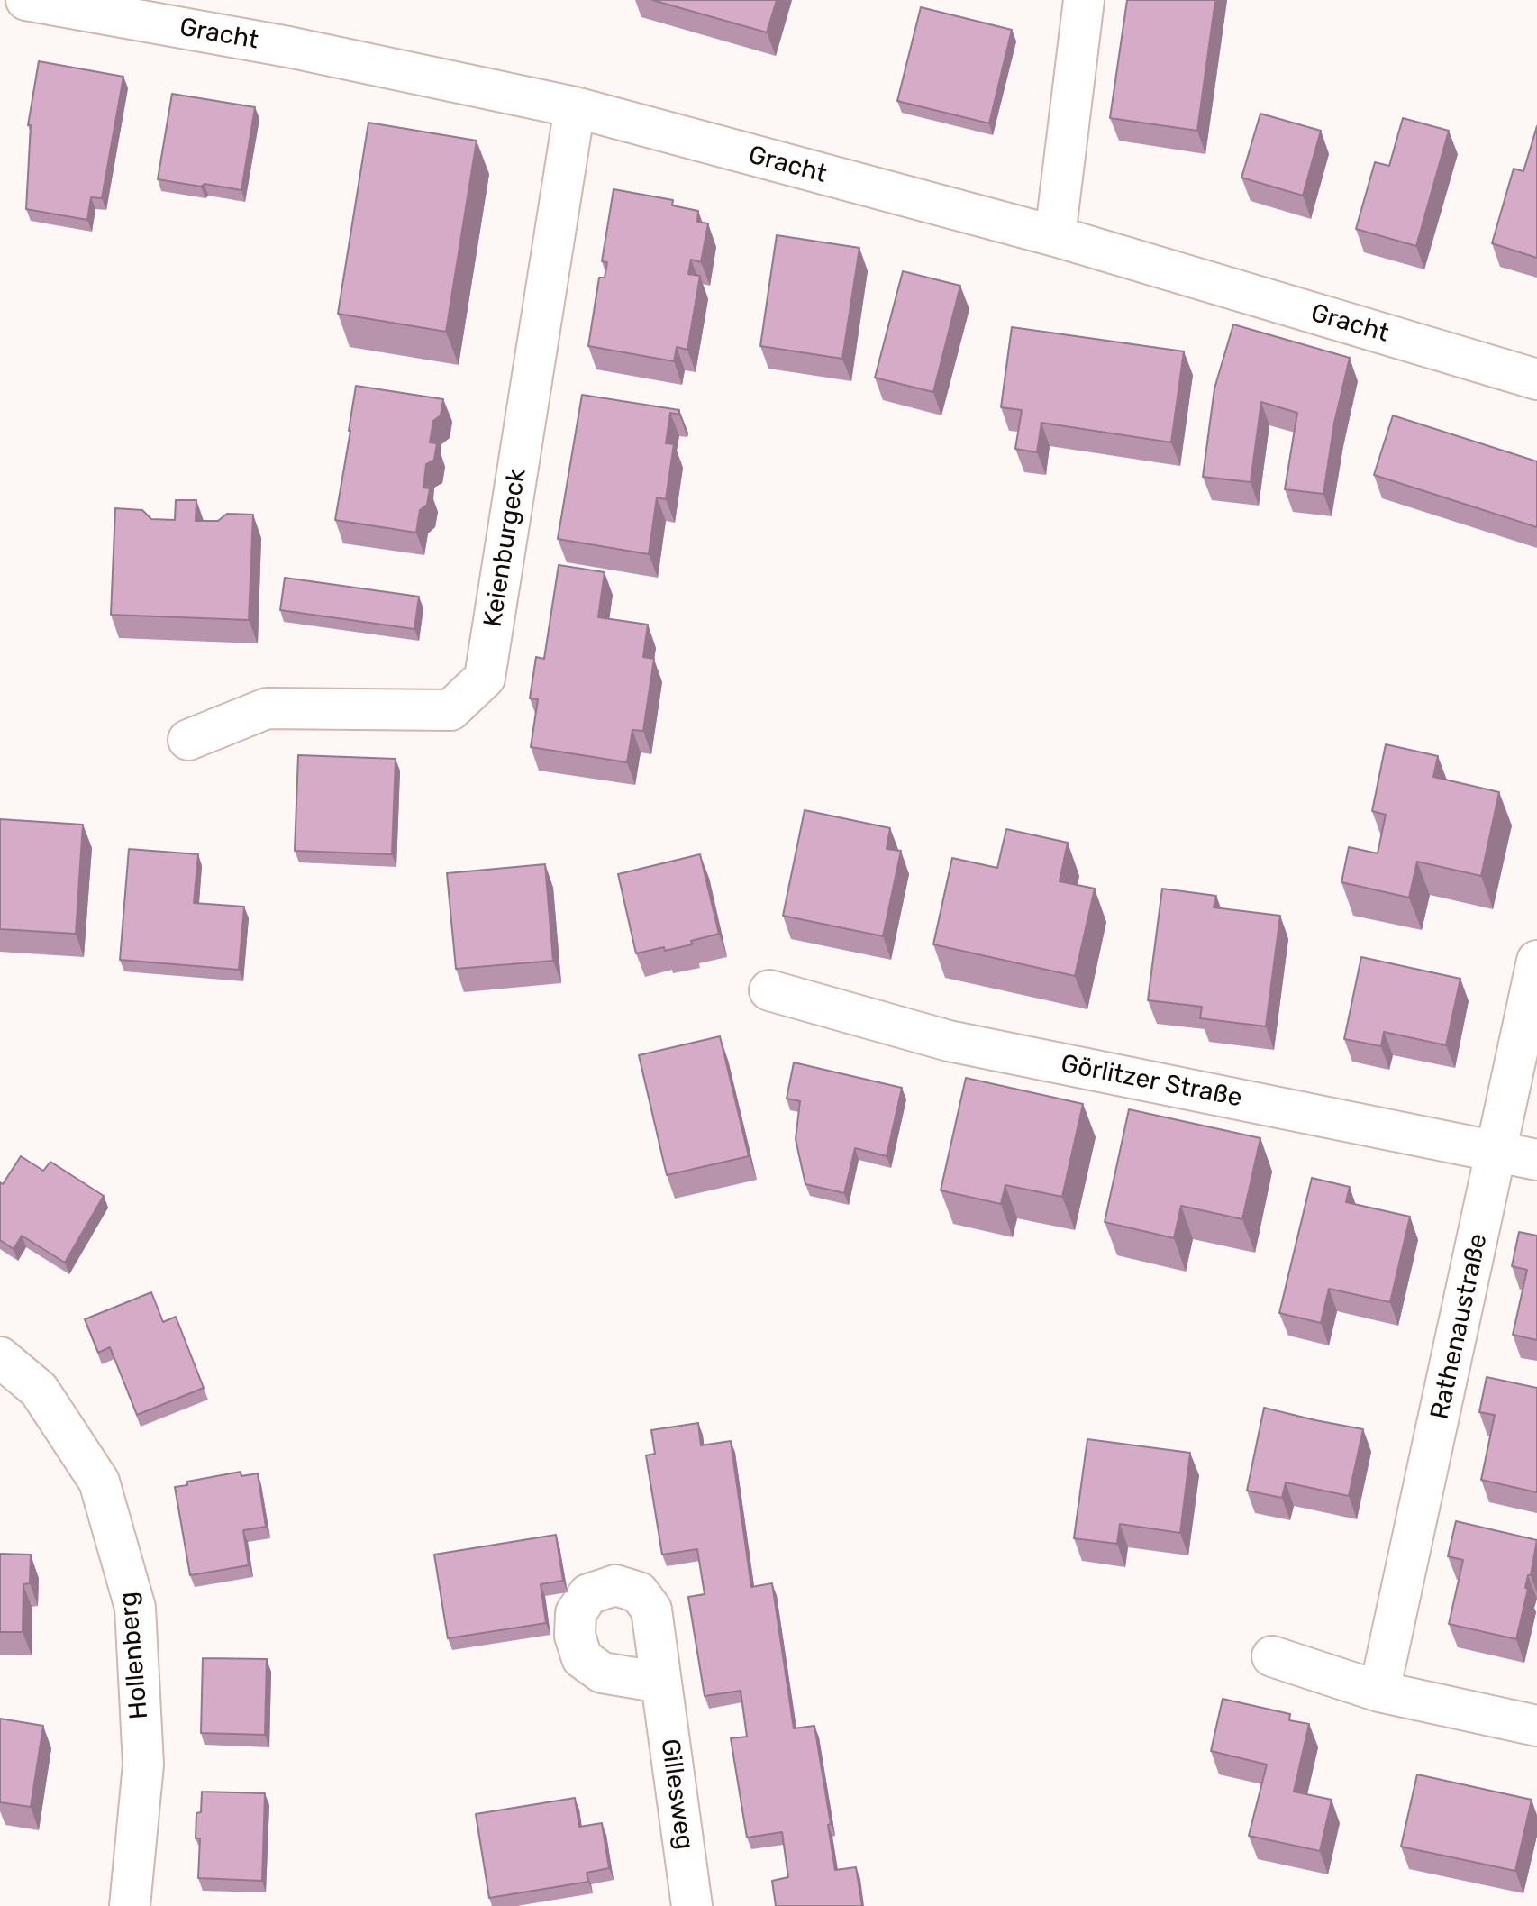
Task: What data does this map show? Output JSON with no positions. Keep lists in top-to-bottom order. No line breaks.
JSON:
{"streets":{"street":["Gracht","Keienburgeck","Görlitzer Straße","Rathenaustraße","Hollenberg","Gillesweg"]},"crossings":[["Gracht","Keienburgeck"],["Görlitzer Straße","Rathenaustraße"]]}
